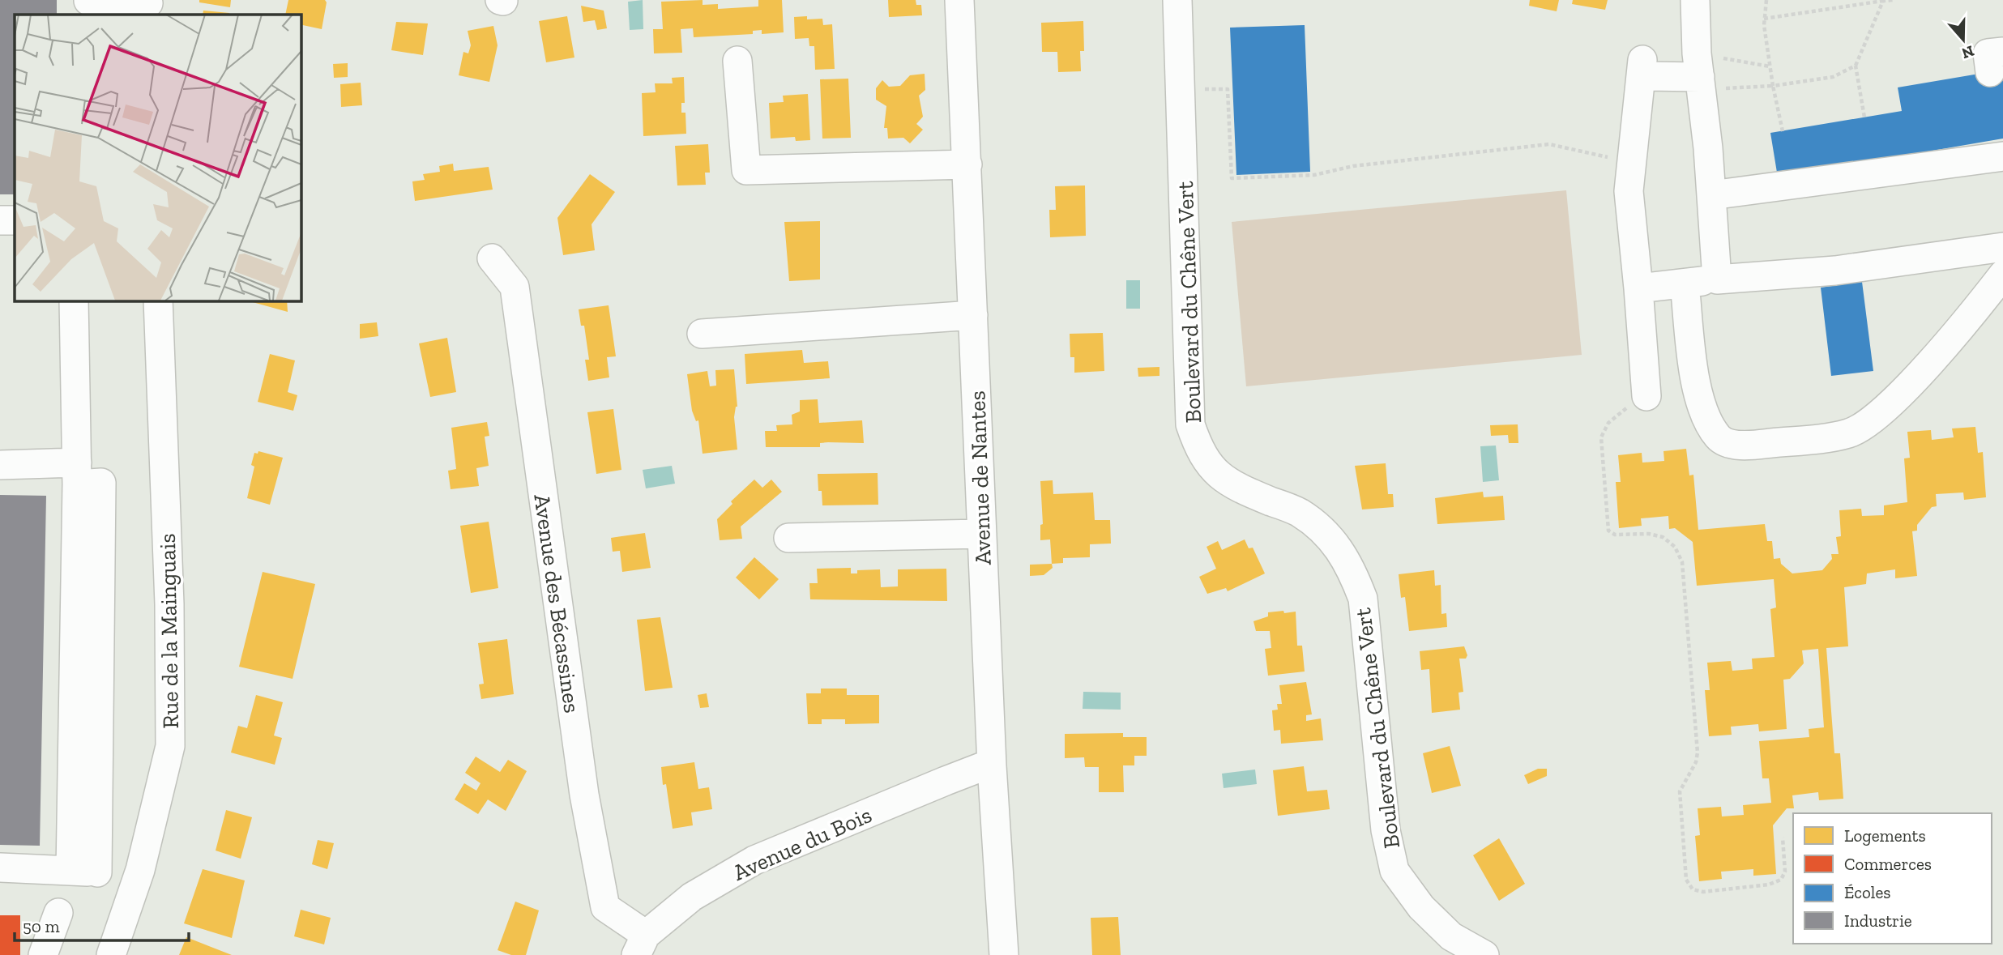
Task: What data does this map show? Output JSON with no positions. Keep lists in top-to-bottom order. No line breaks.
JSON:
{"streets":{"street":["Boulevard du Chêne Vert","Avenue de Nantes","Avenue des Bécassines","Rue de la Mainguais","Avenue du Bois"]},"crossings":[["Avenue de Nantes","Avenue du Bois"],["Avenue des Bécassines","Avenue du Bois"]],"legend":["Logements","Commerces","Écoles","Industrie"],"scale_bar":"50 m","north":"bottom"}
